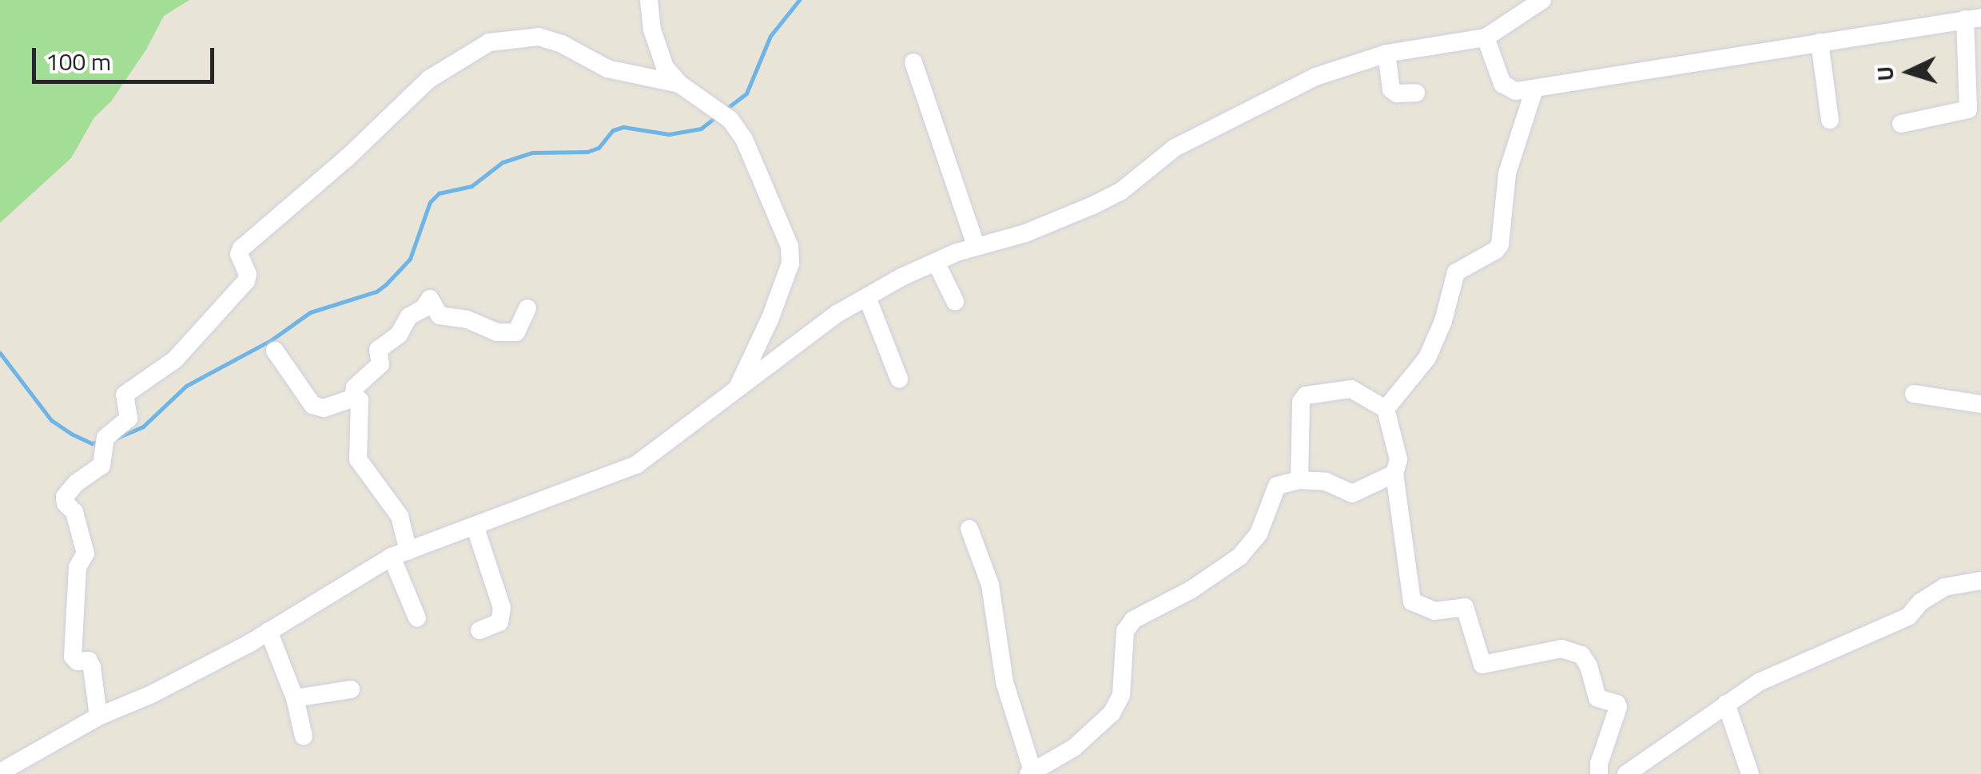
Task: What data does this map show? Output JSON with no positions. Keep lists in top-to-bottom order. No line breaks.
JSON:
{"scale_bar":"100 m","north":"left"}
